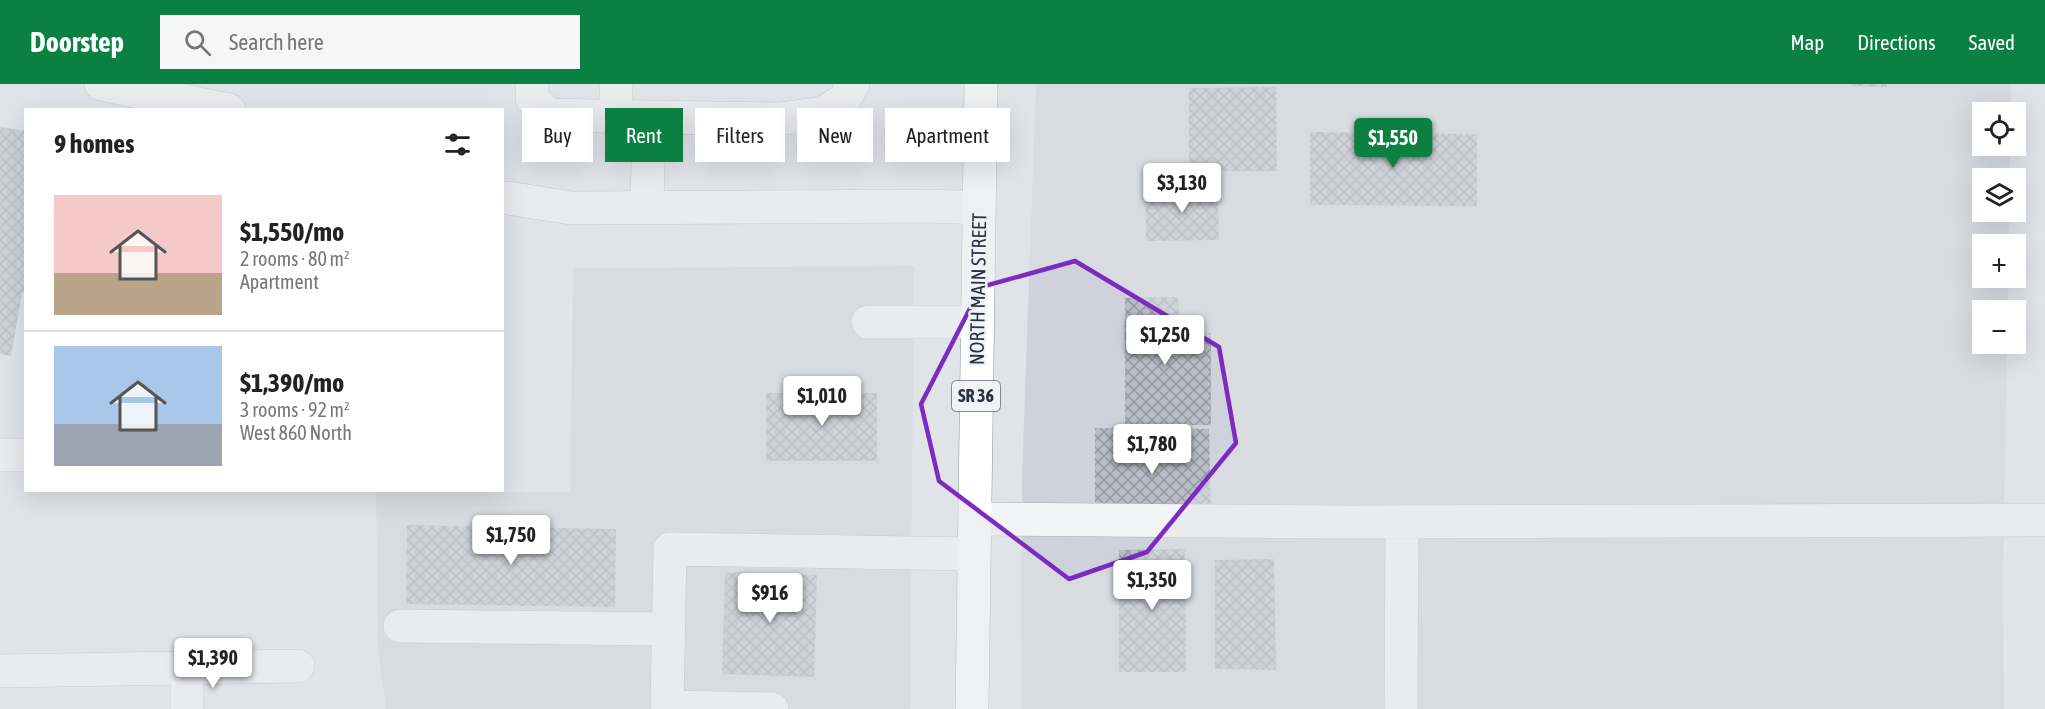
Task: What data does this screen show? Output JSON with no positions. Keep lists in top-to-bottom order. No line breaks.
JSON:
{"streets":{"highway":["NORTH MAIN STREET","SR 36"]},"page":{"header":"Doorstep","search":"Search here","nav":["Map","Directions","Saved"],"map_buttons":["+","−"],"chip":["Buy","Rent","Filters","New","Apartment"],"heading":"9 homes","price":["$1,550","$3,130","$1,250","$1,010","$1,780","$1,750","$1,350","$916","$1,390"],"list":[{"name":"$1,550/mo","note":"2 rooms · 80 m² · Apartment"},{"name":"$1,390/mo","note":"3 rooms · 92 m² · West 860 North"}]}}
